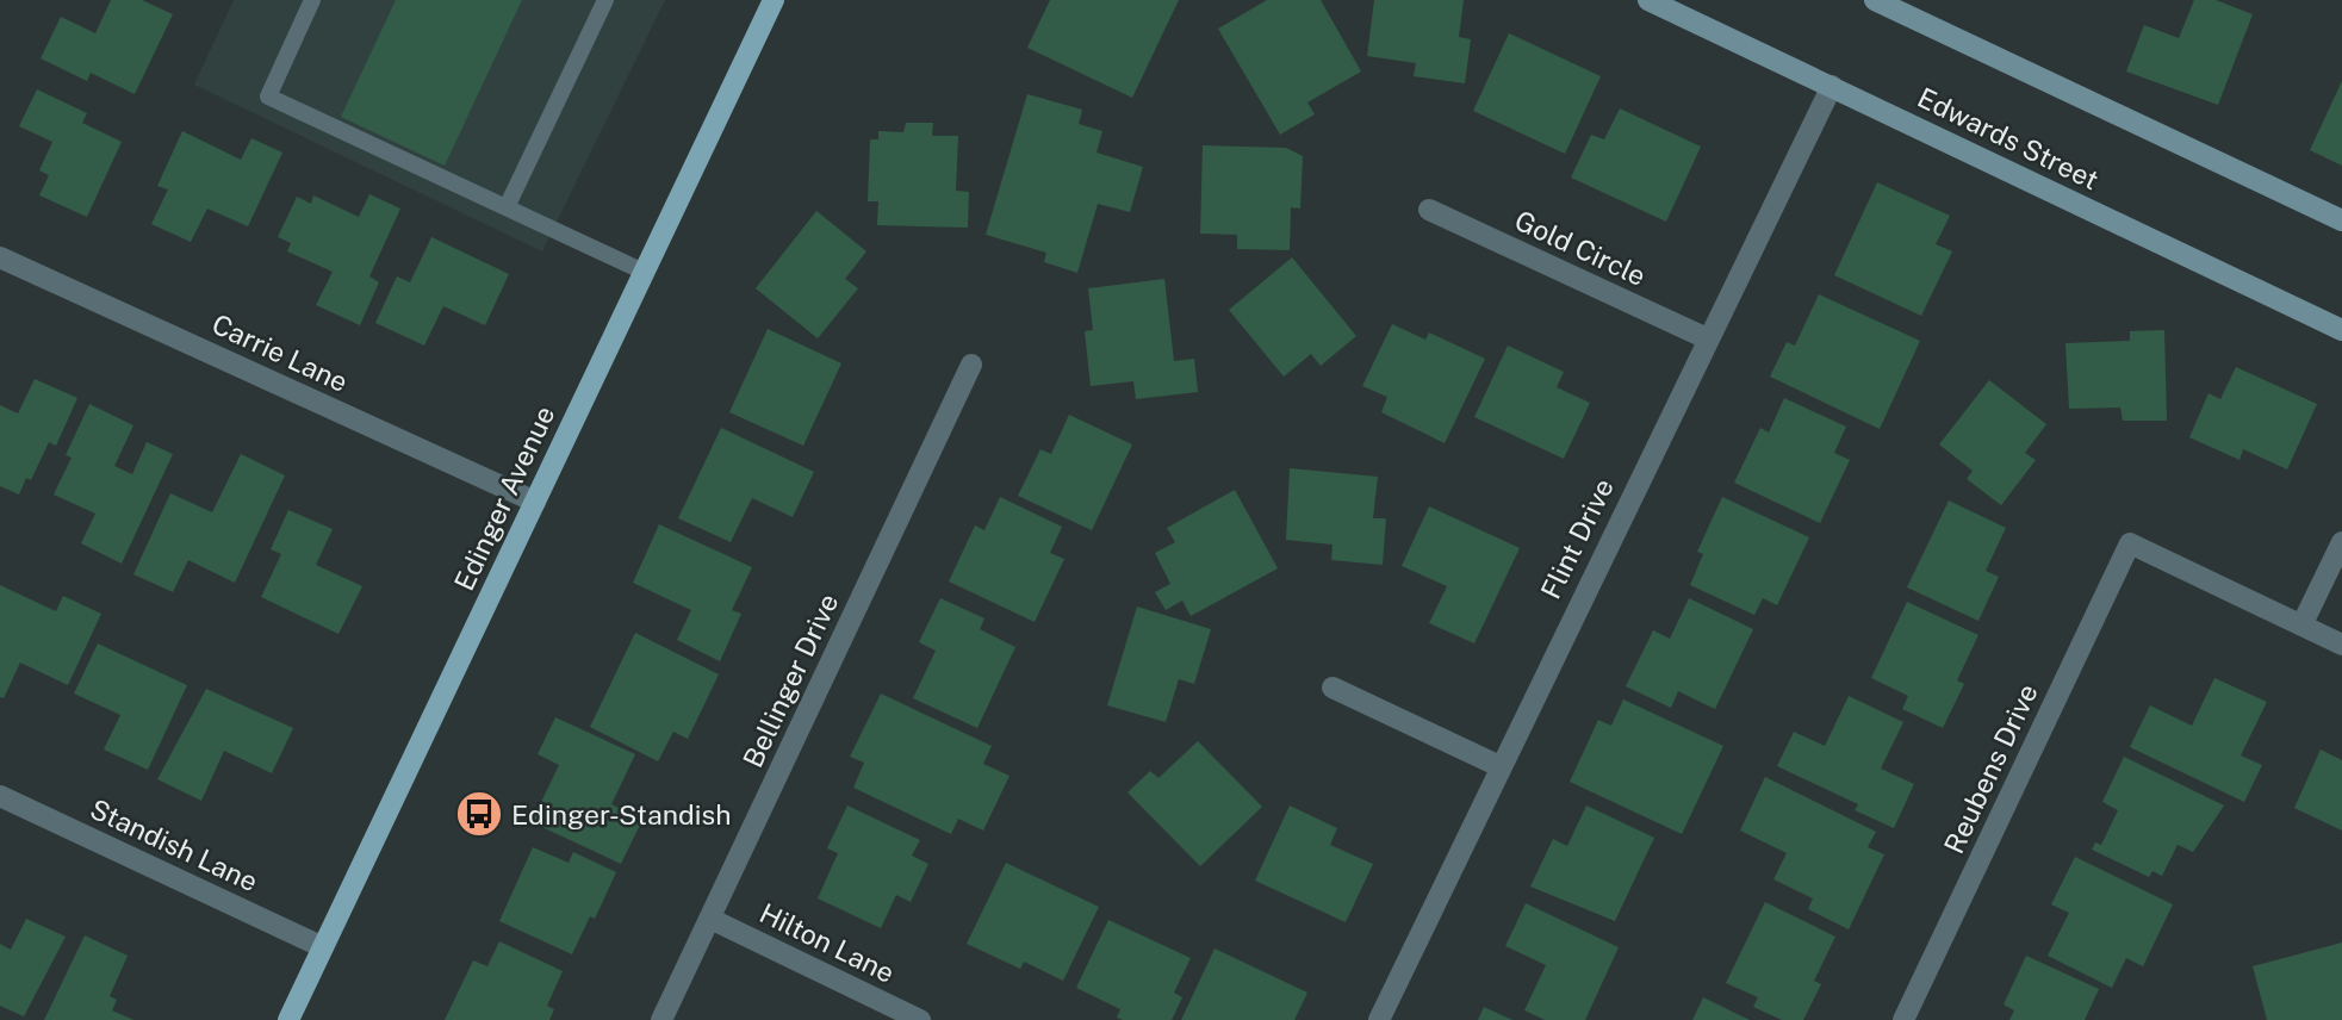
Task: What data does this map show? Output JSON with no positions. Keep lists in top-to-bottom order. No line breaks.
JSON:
{"streets":{"main road":["Edwards Street","Edinger Avenue"],"street":["Gold Circle","Carrie Lane","Flint Drive","Bellinger Drive","Reubens Drive","Standish Lane","Hilton Lane"]},"crossings":[["Edwards Street","Flint Drive"],["Gold Circle","Flint Drive"],["Carrie Lane","Edinger Avenue"],["Edinger Avenue","Standish Lane"],["Bellinger Drive","Hilton Lane"]],"places":{"bus stop":["Edinger-Standish"]}}
